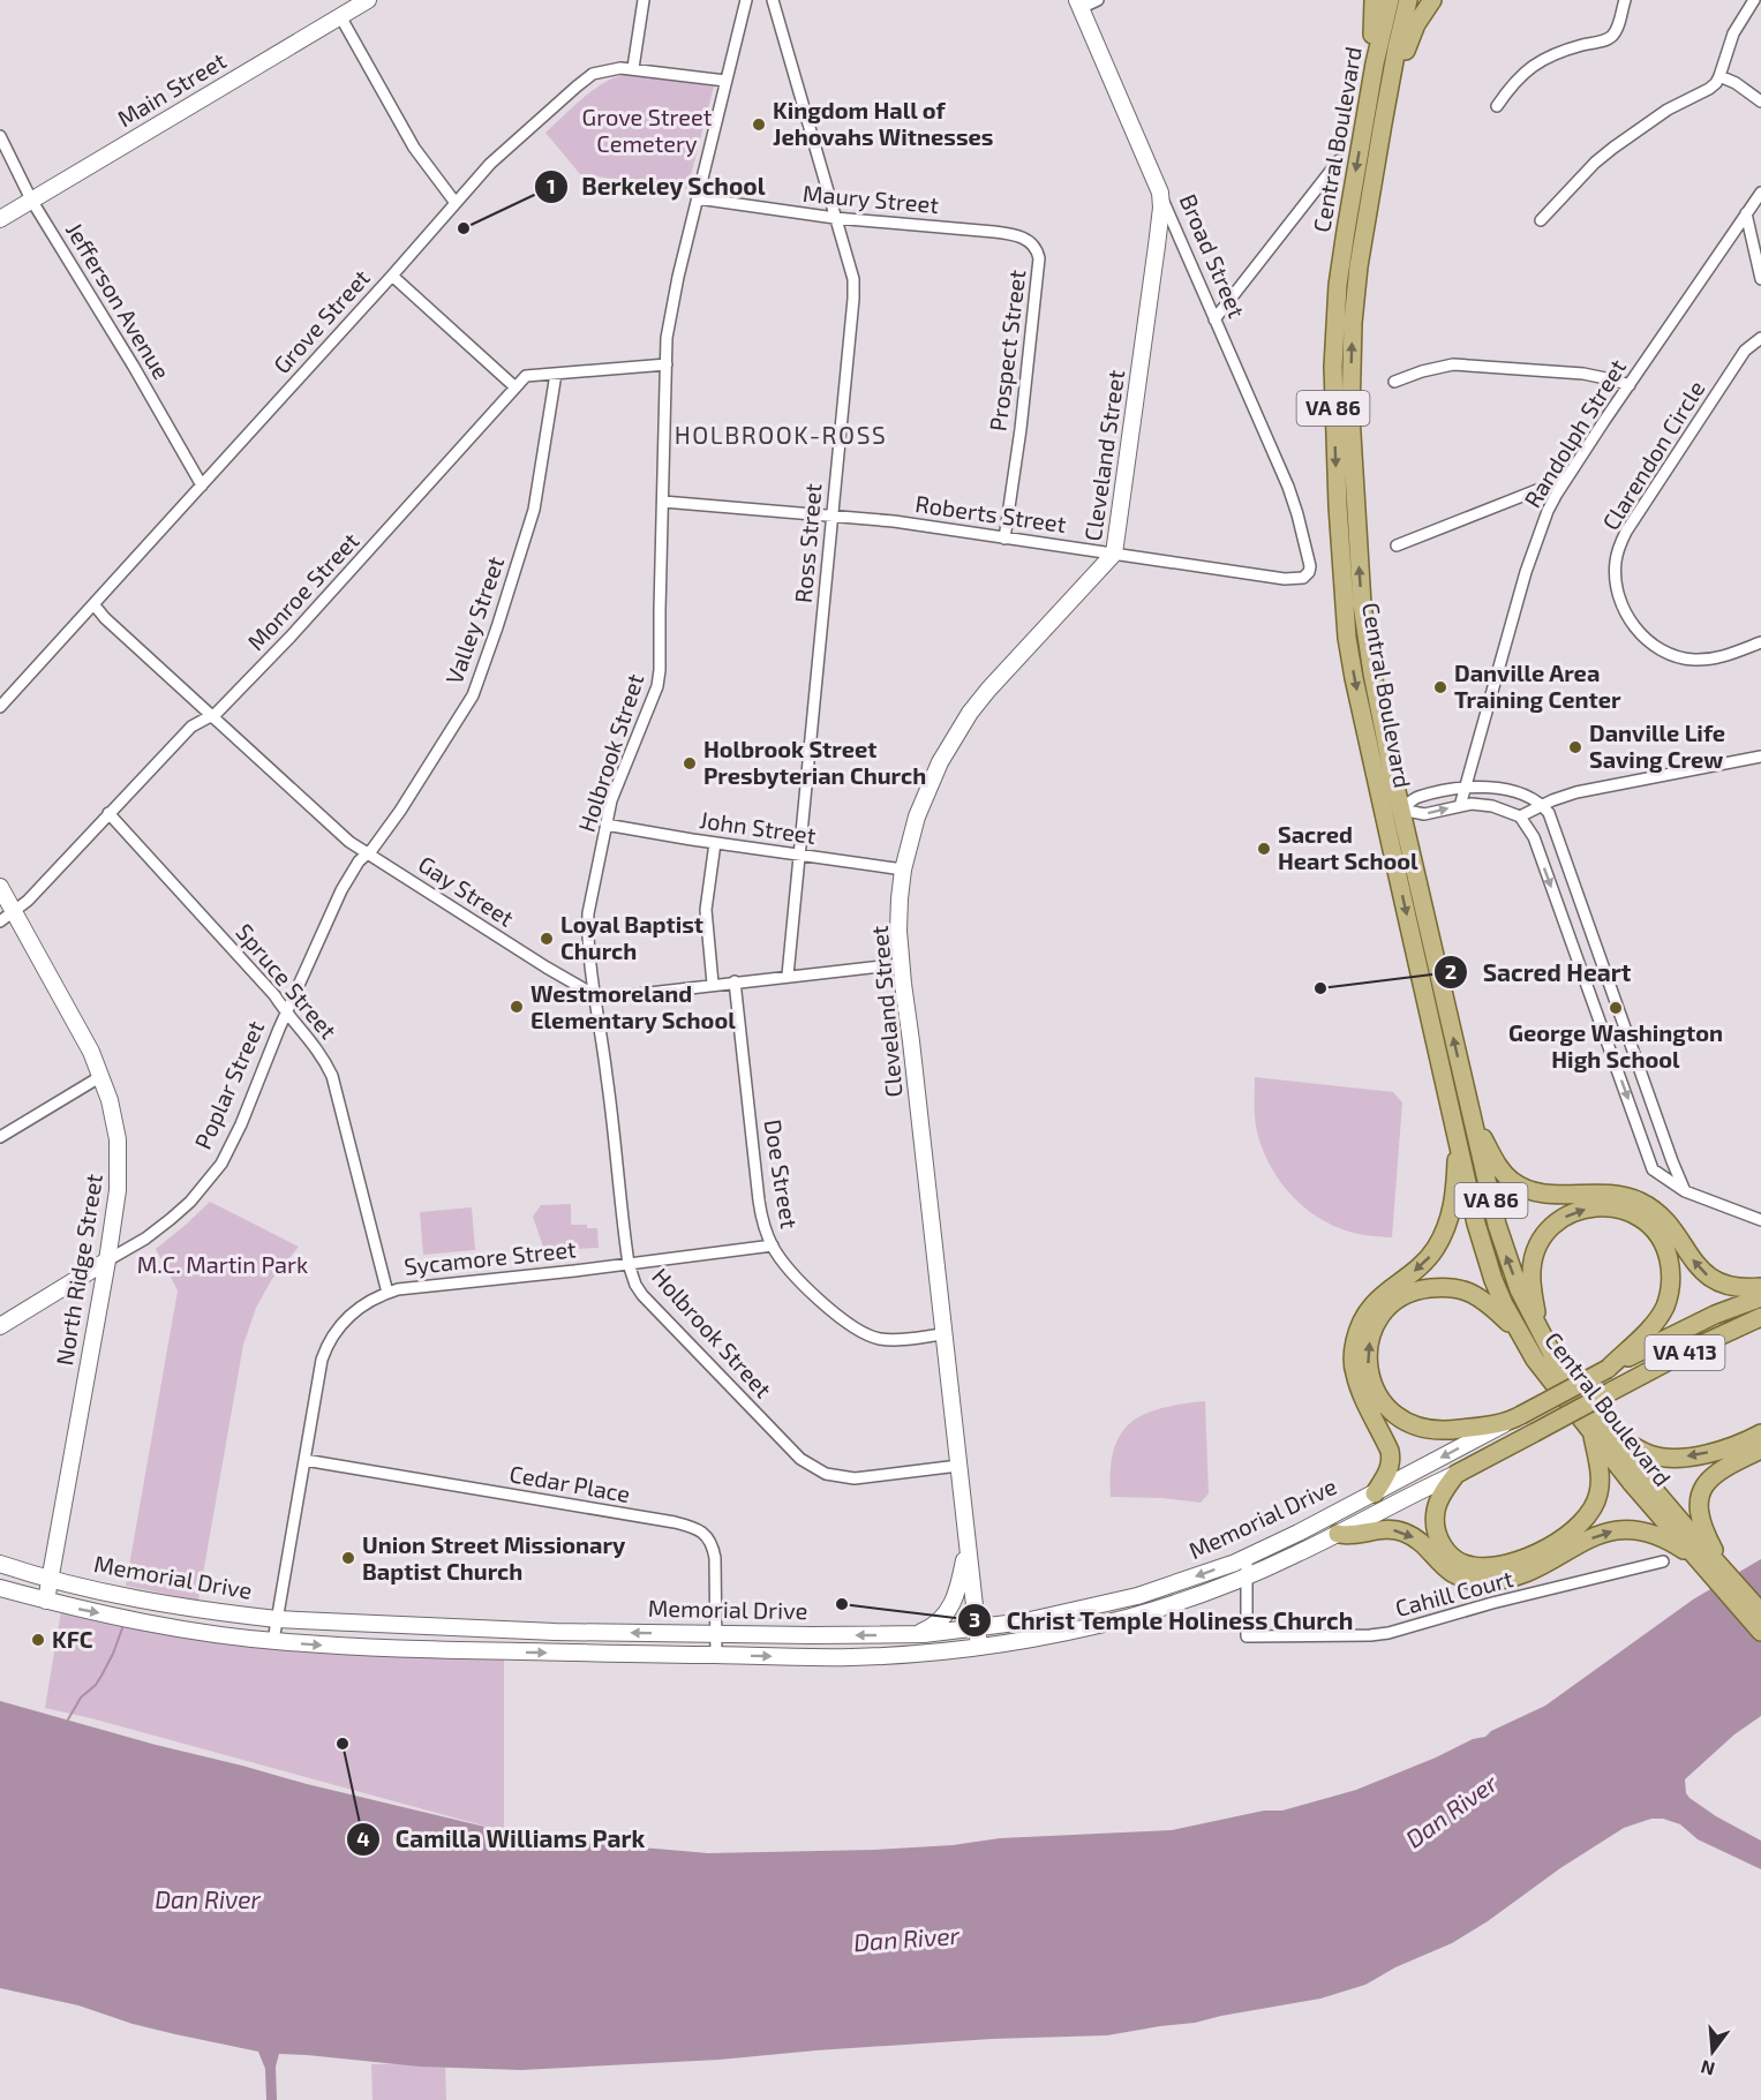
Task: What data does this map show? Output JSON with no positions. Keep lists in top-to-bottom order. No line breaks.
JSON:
{"streets":{"main road":["Main Street","Central Boulevard","Broad Street","VA 86","Cleveland Street","Poplar Street","North Ridge Street","VA 413","Memorial Drive"],"street":["Maury Street","Jefferson Avenue","Grove Street","Prospect Street","Randolph Street","Clarendon Circle","Roberts Street","Ross Street","Monroe Street","Valley Street","Holbrook Street","John Street","Gay Street","Spruce Street","Doe Street","Sycamore Street","Cedar Place","Cahill Court"]},"crossings":[["Main Street","Jefferson Avenue"],["Maury Street","Prospect Street"],["Maury Street","Ross Street"],["Maury Street","Holbrook Street"],["Broad Street","Cleveland Street"],["Broad Street","Roberts Street"],["Jefferson Avenue","Grove Street"],["Grove Street","Holbrook Street"],["Grove Street","Gay Street"],["Prospect Street","Roberts Street"],["Cleveland Street","Roberts Street"],["Cleveland Street","Holbrook Street"],["Cleveland Street","John Street"],["Cleveland Street","Doe Street"],["Cleveland Street","Memorial Drive"],["Roberts Street","Ross Street"],["Roberts Street","Holbrook Street"],["Ross Street","John Street"],["Monroe Street","Valley Street"],["Monroe Street","Holbrook Street"],["Monroe Street","Gay Street"],["Monroe Street","Spruce Street"],["Monroe Street","North Ridge Street"],["Valley Street","Gay Street"],["Valley Street","Poplar Street"],["Holbrook Street","John Street"],["Holbrook Street","Gay Street"],["Holbrook Street","Sycamore Street"],["Gay Street","Poplar Street"],["Spruce Street","Poplar Street"],["Spruce Street","Sycamore Street"],["Poplar Street","North Ridge Street"],["Doe Street","Sycamore Street"],["Sycamore Street","Cedar Place"],["Sycamore Street","Memorial Drive"],["North Ridge Street","Memorial Drive"],["Cedar Place","Memorial Drive"],["Memorial Drive","Cahill Court"]],"districts":["HOLBROOK-ROSS"],"water":["Dan River"],"parks":["Grove Street Cemetery","M.C. Martin Park"],"places":["Kingdom Hall of Jehovahs Witnesses","Berkeley School","Danville Area Training Center","Danville Life Saving Crew","Holbrook Street Presbyterian Church","Sacred Heart School","Loyal Baptist Church","Sacred Heart","Westmoreland Elementary School","George Washington High School","Union Street Missionary Baptist Church","Christ Temple Holiness Church","KFC","Camilla Williams Park"],"north":"bottom"}
